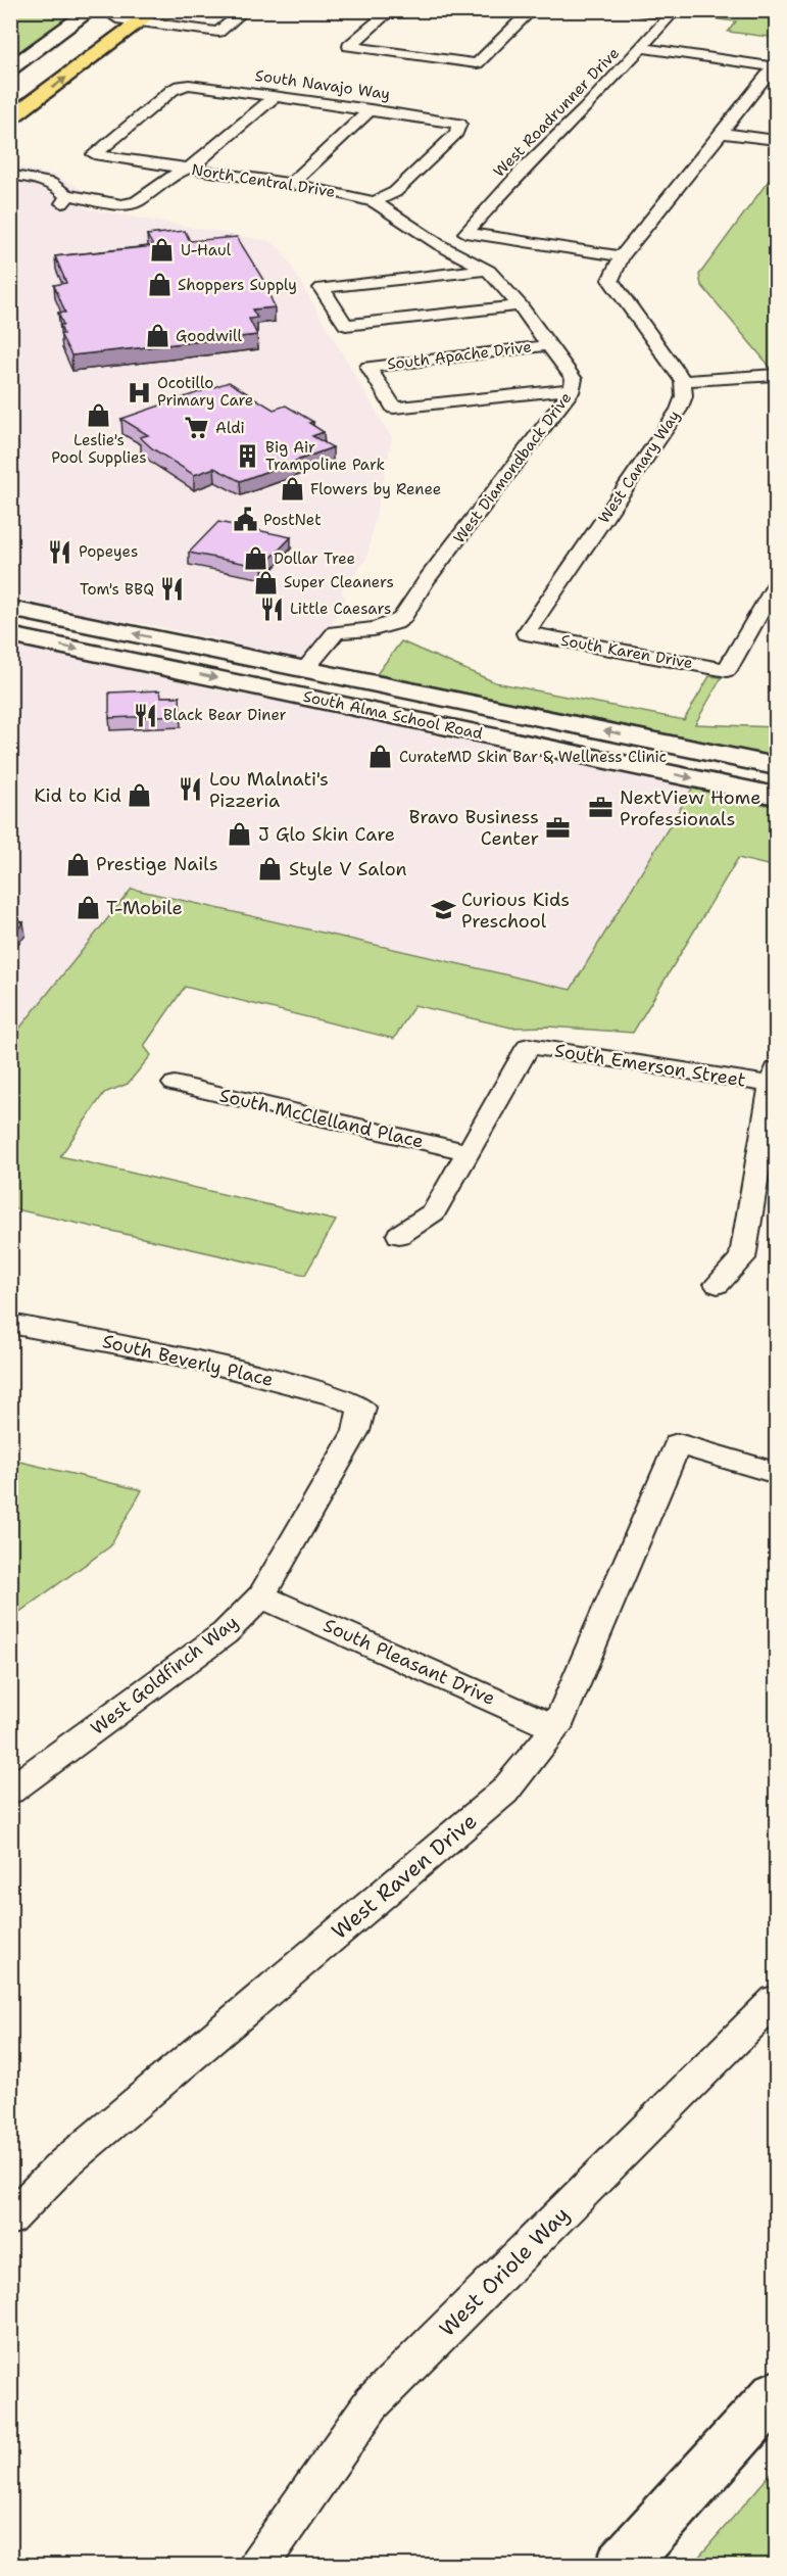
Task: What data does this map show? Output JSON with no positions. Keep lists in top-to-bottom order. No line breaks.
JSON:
{"streets":{"main road":["South Alma School Road"],"street":["South Navajo Way","West Roadrunner Drive","North Central Drive","South Apache Drive","West Canary Way","West Diamondback Drive","South Karen Drive","South Emerson Street","South McClelland Place","South Beverly Place","South Pleasant Drive","West Goldfinch Way","West Raven Drive","West Oriole Way"]},"crossings":[["South Navajo Way","North Central Drive"],["North Central Drive","West Diamondback Drive"],["South Apache Drive","West Diamondback Drive"],["West Canary Way","South Karen Drive"],["West Diamondback Drive","South Alma School Road"],["South Emerson Street","South McClelland Place"],["South Beverly Place","West Goldfinch Way"],["South Pleasant Drive","West Goldfinch Way"],["South Pleasant Drive","West Raven Drive"]],"places":{"shop":["U-Haul","Shoppers Supply","Goodwill","Leslie's Pool Supplies","Flowers by Renee","Dollar Tree","Super Cleaners","CurateMD Skin Bar & Wellness Clinic","Kid to Kid","J Glo Skin Care","Prestige Nails","Style V Salon","T-Mobile"],"hospital":["Ocotillo Primary Care"],"supermarket":["Aldi"],"building":["Big Air Trampoline Park"],"public building":["PostNet"],"restaurant":["Popeyes","Tom's BBQ","Little Caesars","Black Bear Diner","Lou Malnati's Pizzeria"],"office":["NextView Home Professionals","Bravo Business Center"],"school or university":["Curious Kids Preschool"]}}
